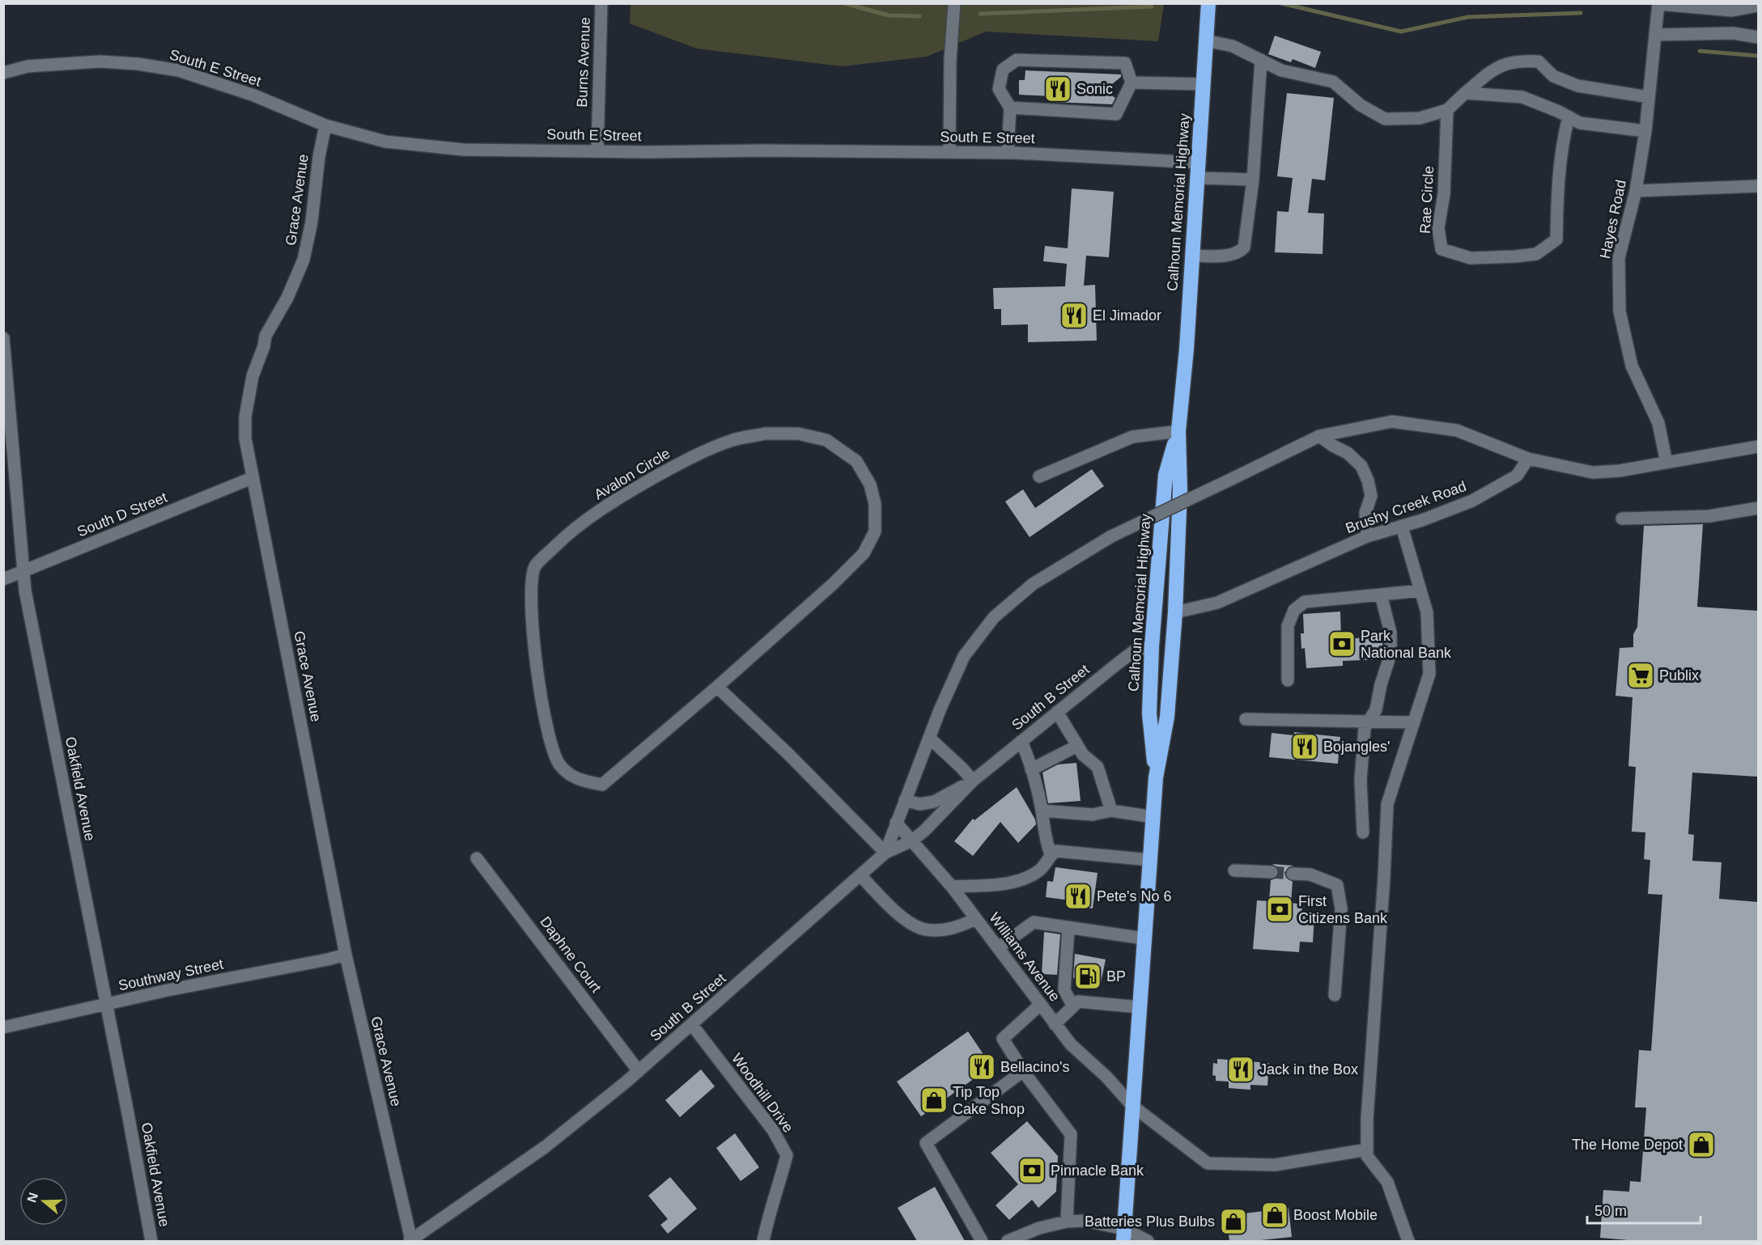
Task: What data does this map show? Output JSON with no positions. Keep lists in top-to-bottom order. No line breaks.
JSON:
{"streets":{"highway":["Calhoun Memorial Highway"],"street":["Burns Avenue","South E Street","Grace Avenue","Rae Circle","Hayes Road","Avalon Circle","Brushy Creek Road","South D Street","South B Street","Oakfield Avenue","Daphne Court","Williams Avenue","Southway Street","Woodhill Drive"]},"crossings":[["Burns Avenue","South E Street"],["South E Street","Grace Avenue"],["South E Street","Calhoun Memorial Highway"],["Grace Avenue","South D Street"],["Grace Avenue","South B Street"],["Grace Avenue","Southway Street"],["Calhoun Memorial Highway","Brushy Creek Road"],["Calhoun Memorial Highway","South B Street"],["Calhoun Memorial Highway","Williams Avenue"],["South D Street","Oakfield Avenue"],["South B Street","Daphne Court"],["South B Street","Williams Avenue"],["South B Street","Woodhill Drive"],["Oakfield Avenue","Southway Street"]],"places":{"restaurant":["Sonic","El Jimador","Bojangles'","Pete's No 6","Bellacino's","Jack in the Box"],"bank":["Park National Bank","First Citizens Bank","Pinnacle Bank"],"supermarket":["Publix"],"fuel station":["BP"],"shop":["Tip Top Cake Shop","The Home Depot","Boost Mobile","Batteries Plus Bulbs"]},"scale_bar":"50 m","north":"left"}
